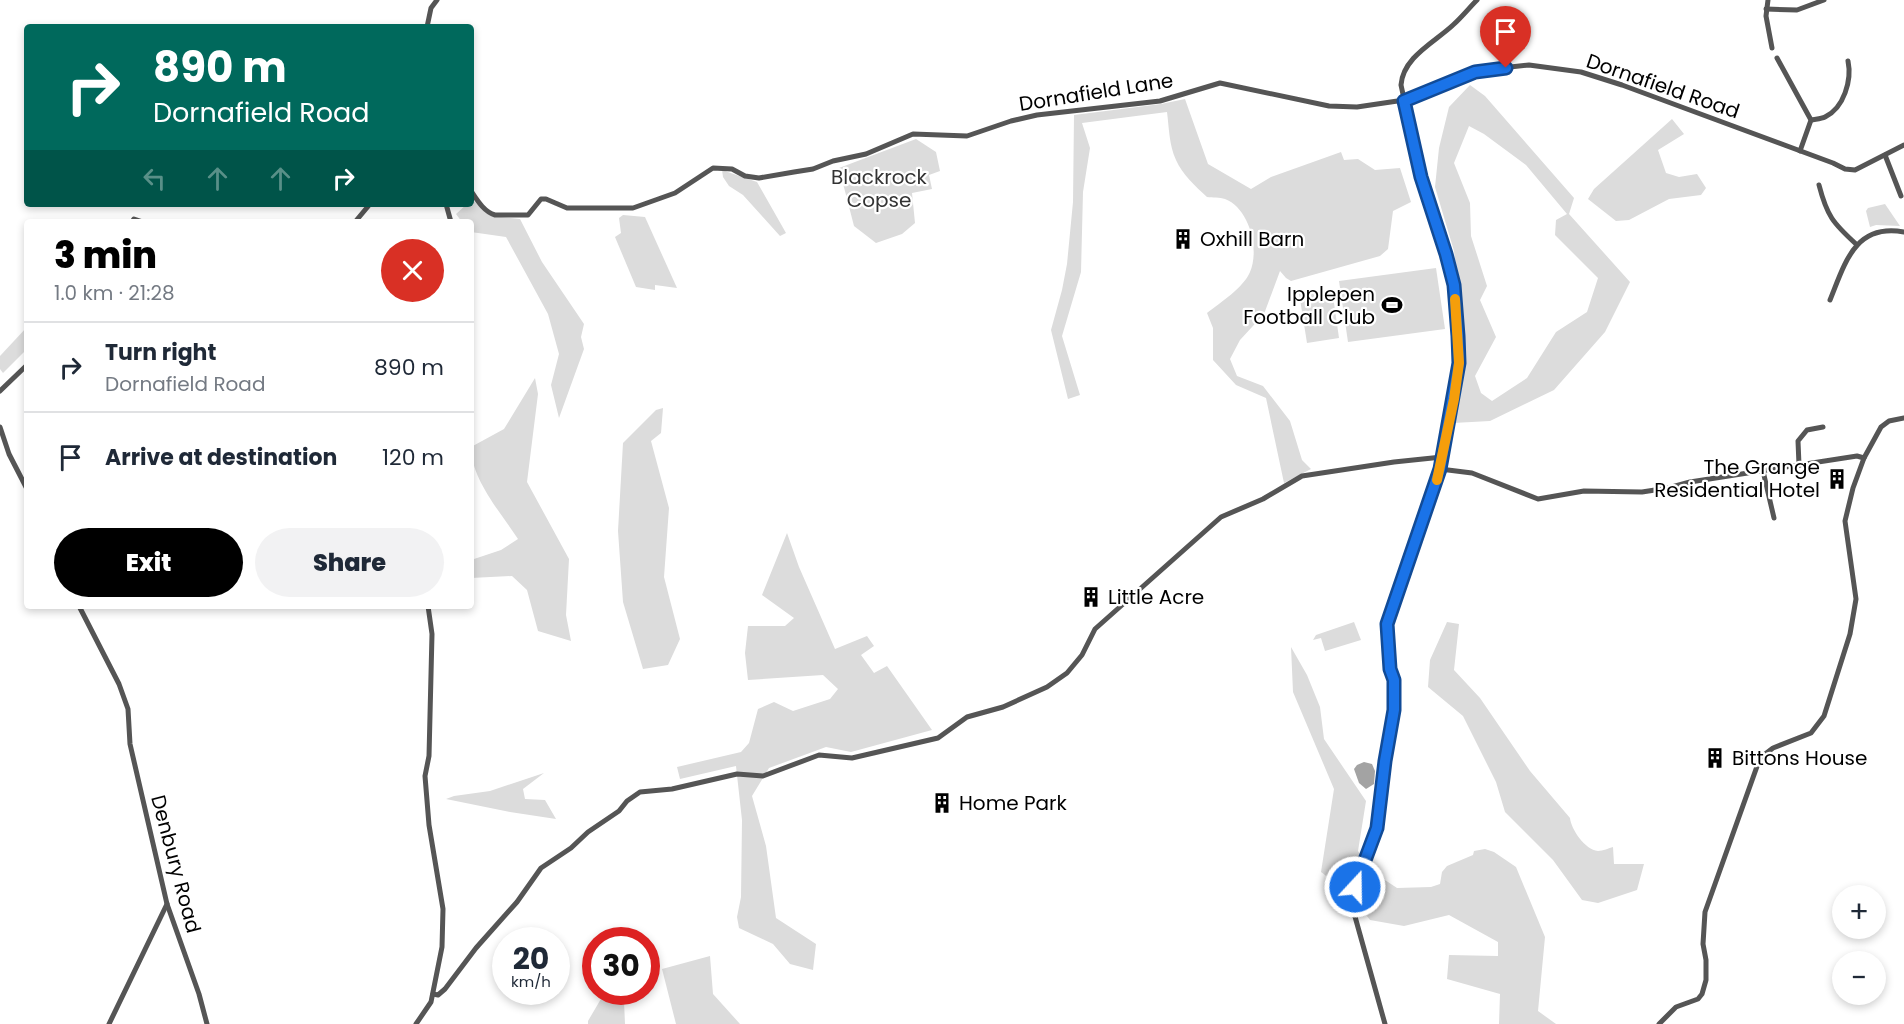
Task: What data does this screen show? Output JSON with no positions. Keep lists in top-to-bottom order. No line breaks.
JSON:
{"streets":{"street":["Dornafield Road","Dornafield Lane","Denbury Road"]},"crossings":[["Dornafield Road","Dornafield Lane"]],"parks":["Blackrock Copse"],"places":{"building":["Oxhill Barn","The Grange Residential Hotel","Little Acre","Bittons House","Home Park"],"sports":["Ipplepen Football Club"]},"page":{"turn":["890 m","Dornafield Road"],"heading":["3 min","1.0 km · 21:28"],"list":[{"name":"Turn right","note":"Dornafield Road","value":"890 m"},{"name":"Arrive at destination","value":"120 m"}],"buttons":["Exit","Share"],"map_buttons":["+","−"],"speed":"20 km/h","limit":"30"}}
